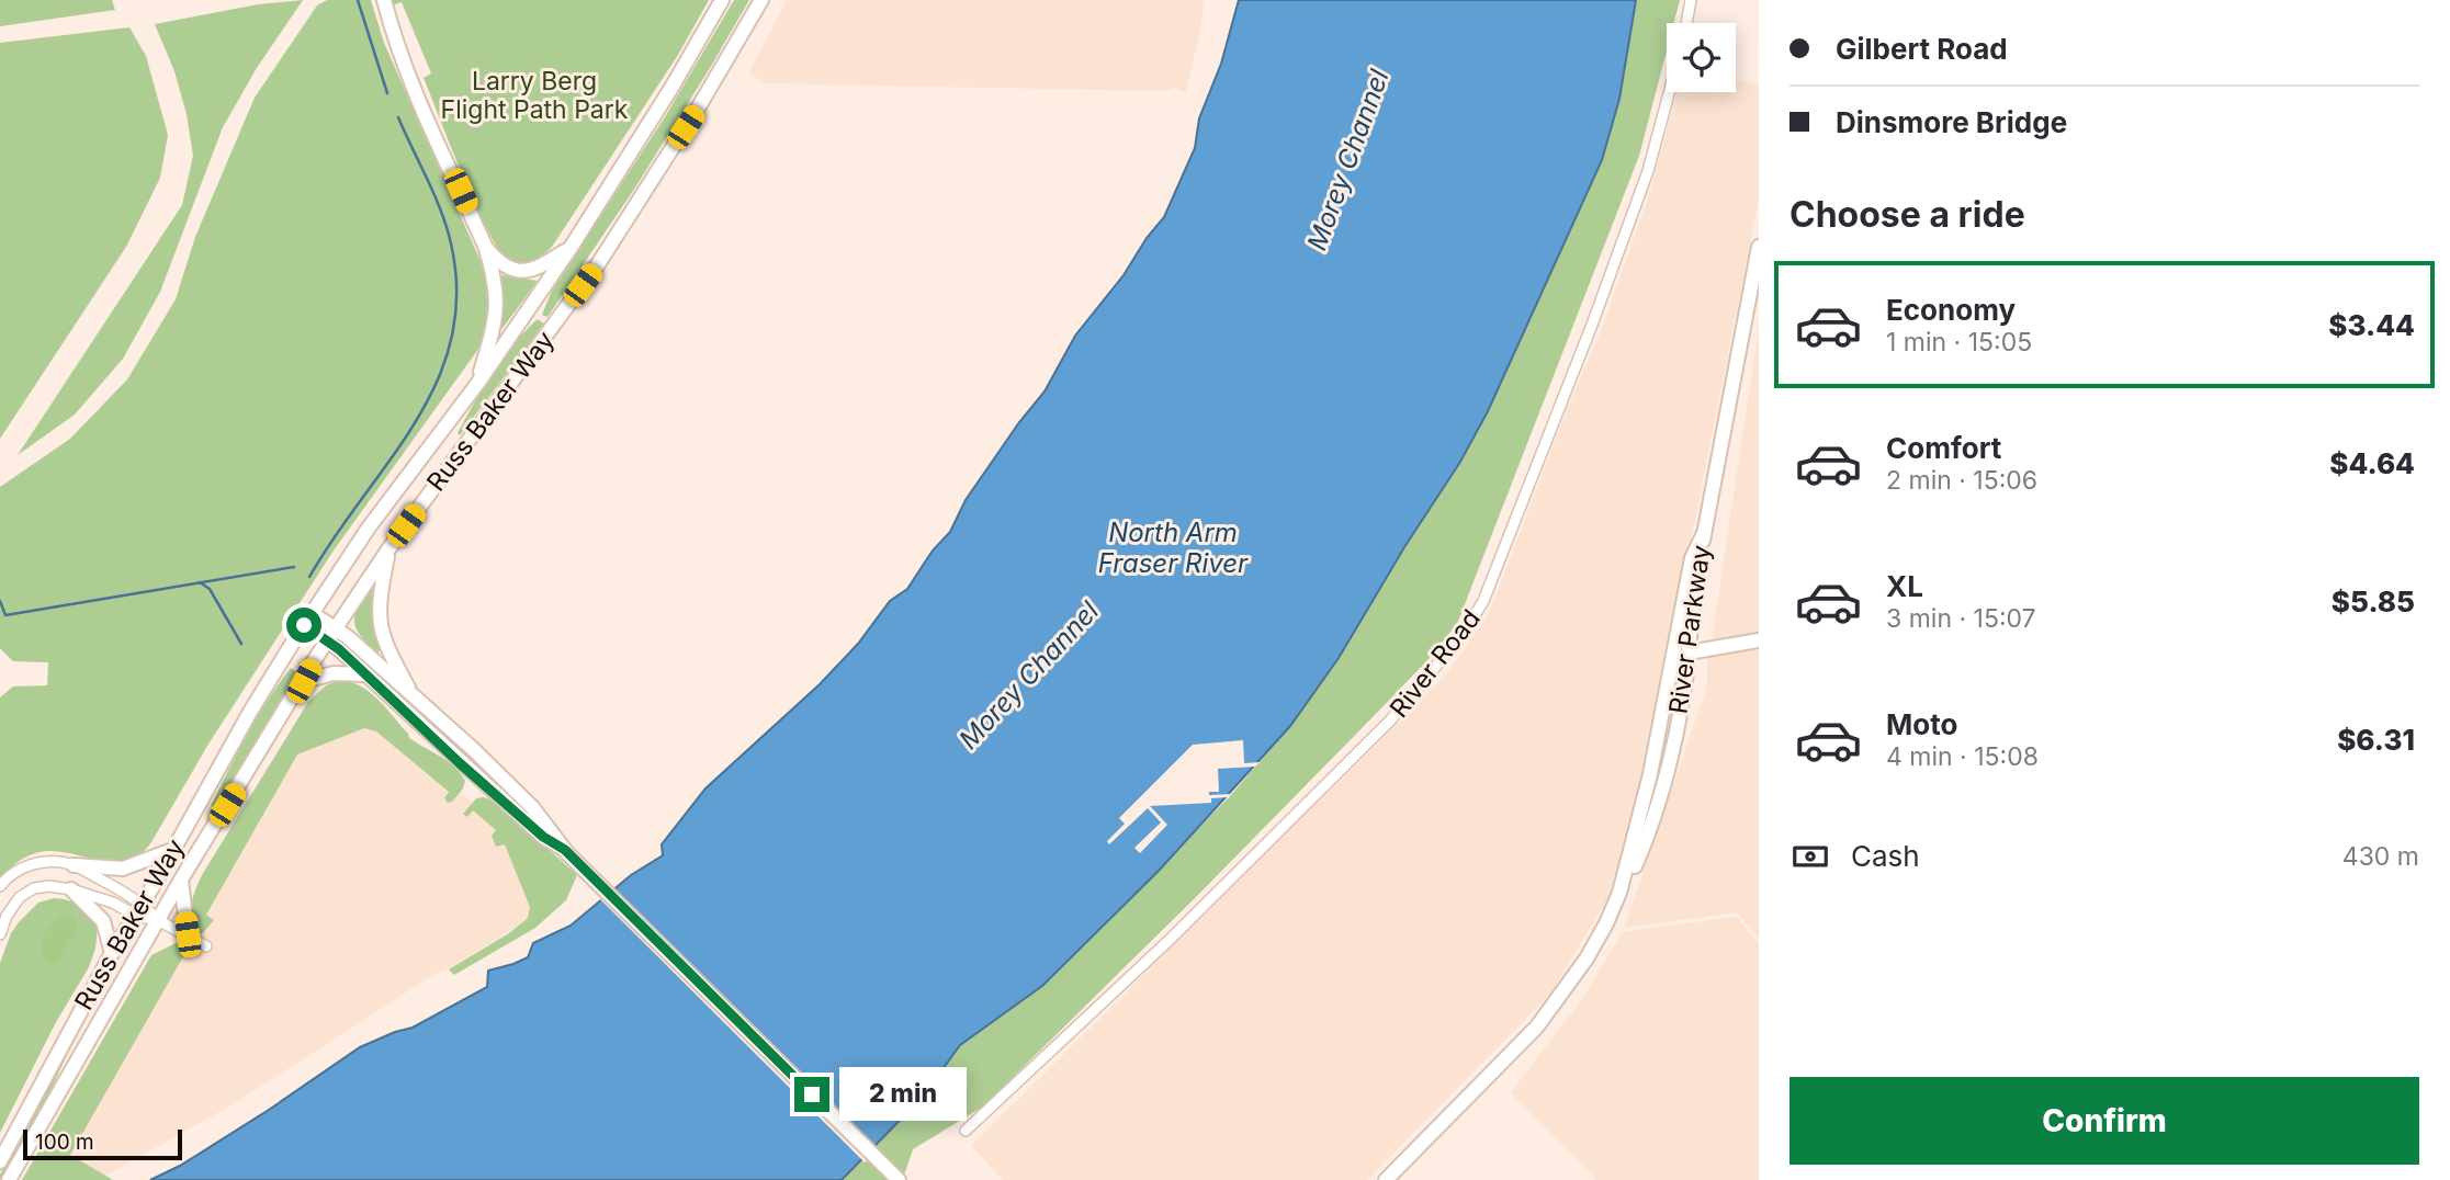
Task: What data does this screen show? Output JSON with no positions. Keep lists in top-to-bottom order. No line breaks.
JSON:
{"streets":{"main road":["Russ Baker Way","River Parkway"],"street":["River Road"]},"water":["Morey Channel","North Arm Fraser River"],"parks":["Larry Berg Flight Path Park"],"scale_bar":"100 m","page":{"banner":["Gilbert Road","Dinsmore Bridge"],"heading":"Choose a ride","list":[{"name":"Economy","note":"1 min · 15:05","value":"$3.44"},{"name":"Comfort","note":"2 min · 15:06","value":"$4.64"},{"name":"XL","note":"3 min · 15:07","value":"$5.85"},{"name":"Moto","note":"4 min · 15:08","value":"$6.31"}],"pay":["Cash","430 m"],"buttons":"Confirm","bubble":"2 min","scale":"100 m"}}
